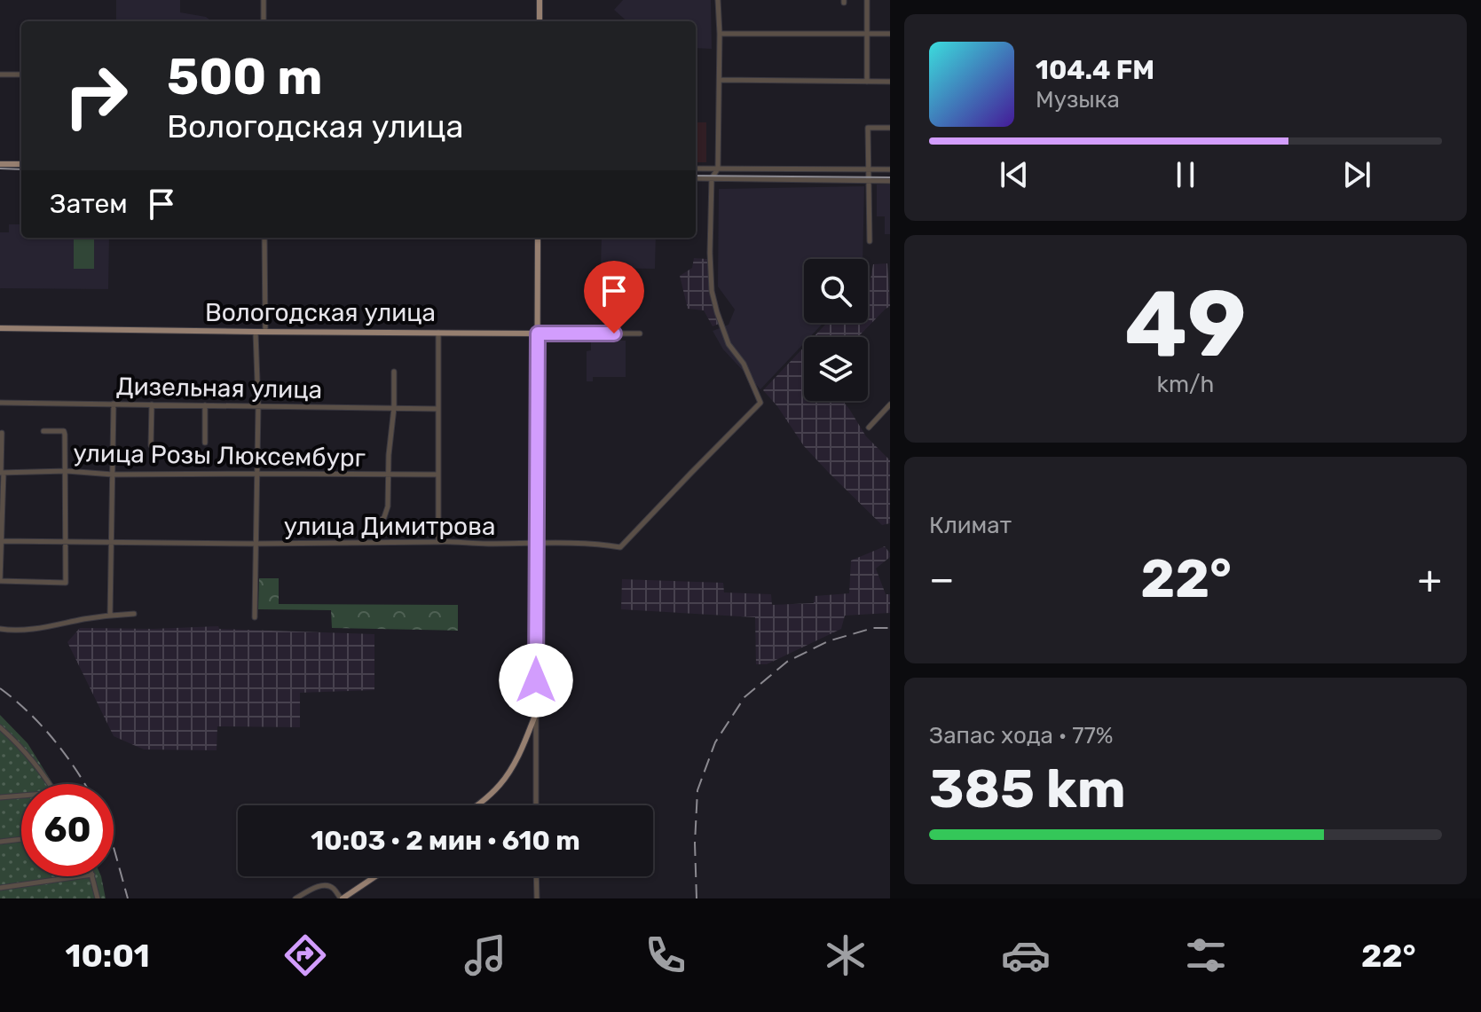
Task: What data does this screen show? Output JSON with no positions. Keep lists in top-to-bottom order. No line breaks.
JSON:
{"streets":{"main road":["Вологодская улица"],"street":["Дизельная улица","улица Розы Люксембург","улица Димитрова"]},"page":{"turn":["500 m","Вологодская улица"],"song":["104.4 FM","Музыка"],"then":"Затем","tile":[["49","km/h"],"Климат",["Запас хода · 77%","385 km"]],"heat":["−","22°","+"],"limit":"60","trip":"10:03 · 2 мин · 610 m","tabs":["10:01","22°"]}}
